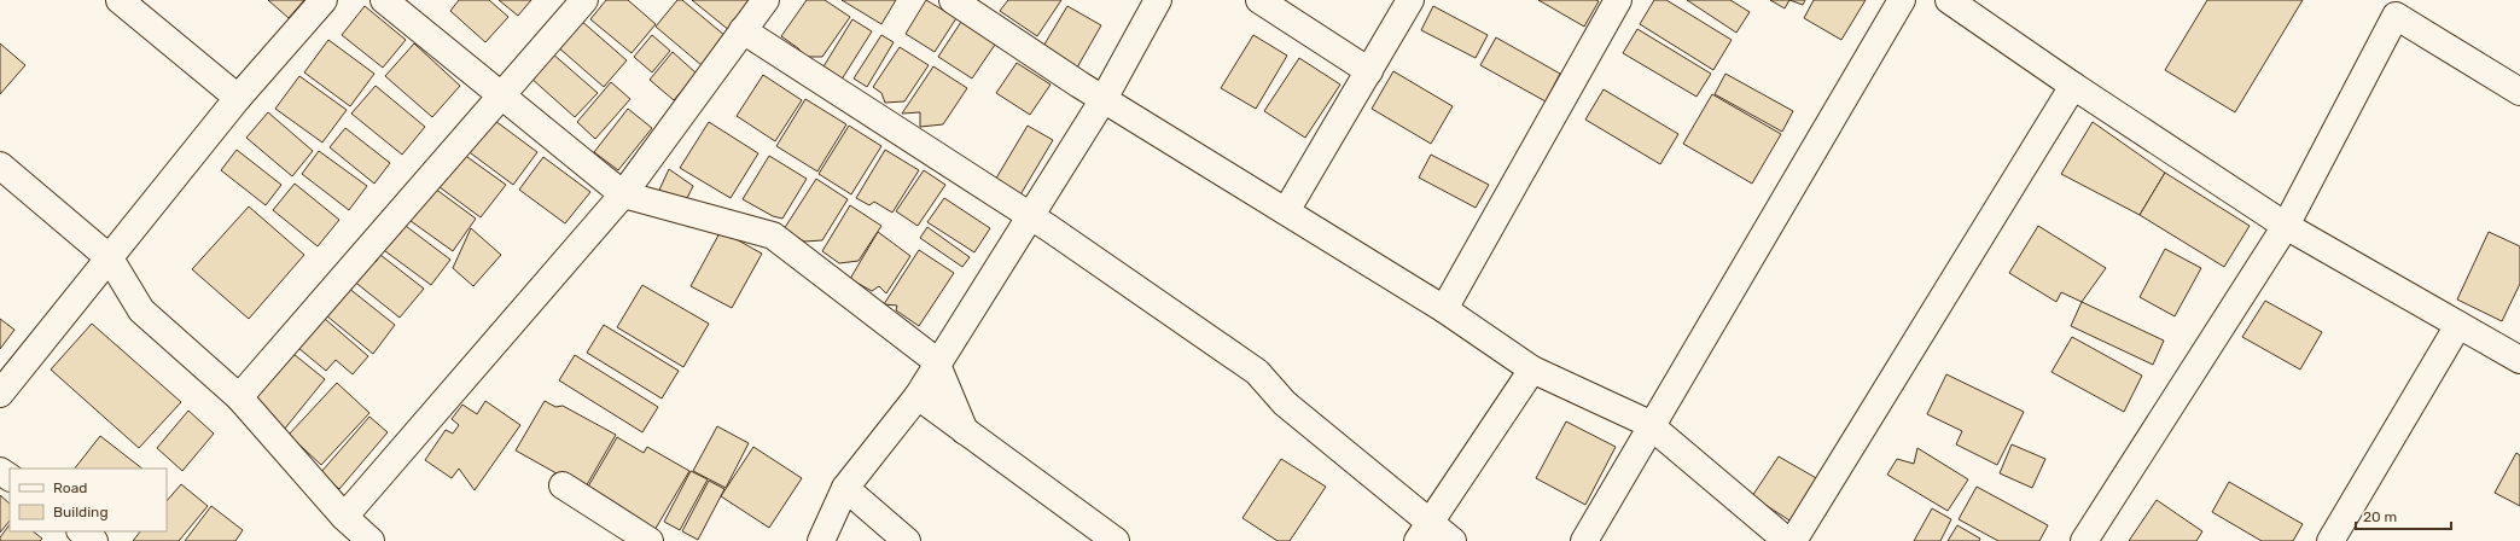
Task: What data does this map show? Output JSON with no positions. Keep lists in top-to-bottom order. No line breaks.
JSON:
{"legend":["Road","Building"],"scale_bar":"20 m"}
